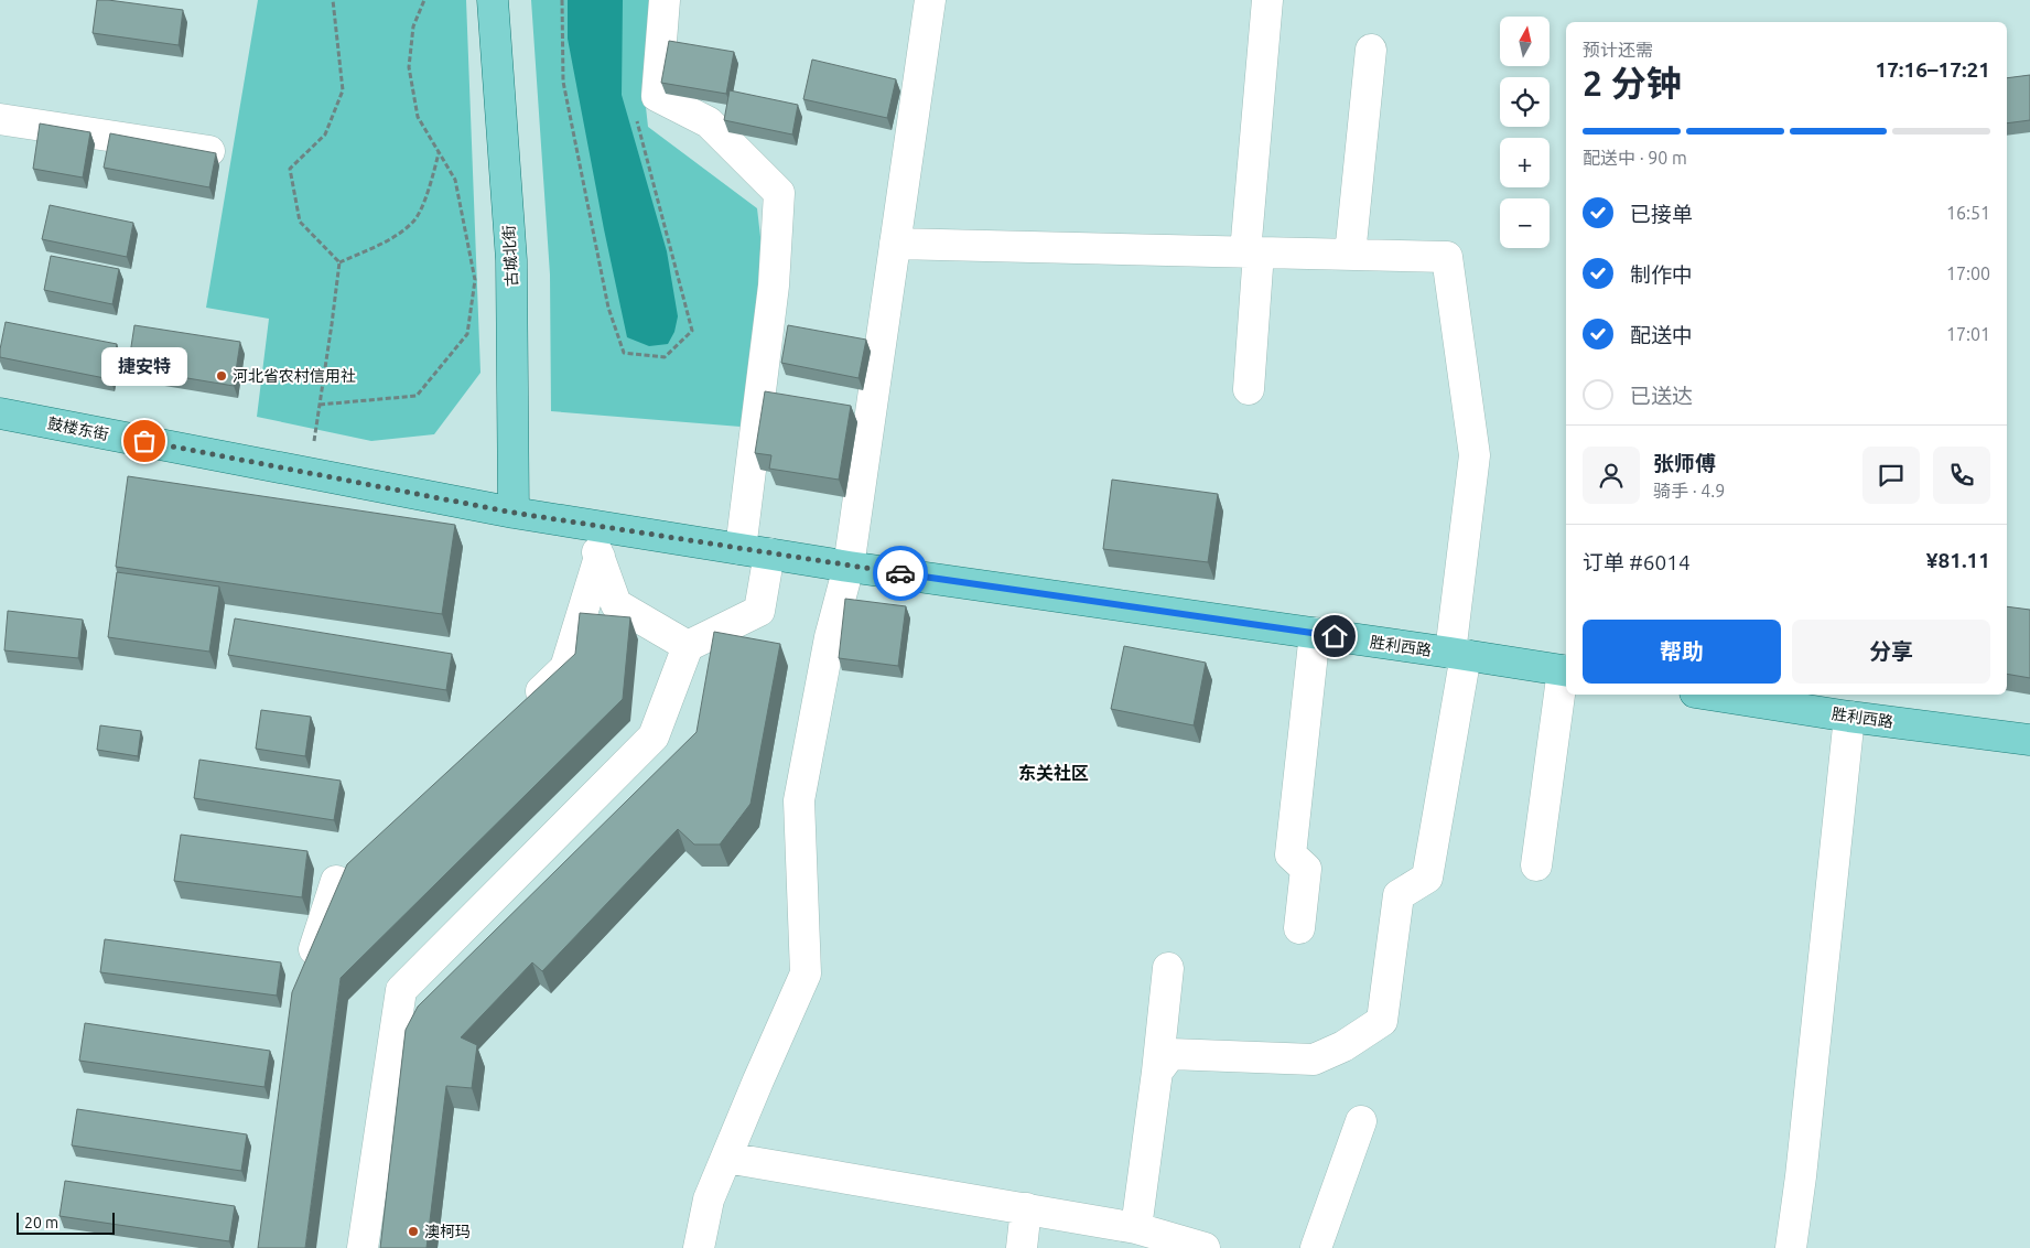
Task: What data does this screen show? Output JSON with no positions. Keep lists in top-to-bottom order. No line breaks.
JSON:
{"streets":{"main road":["古城北街","鼓楼东街","胜利西路"]},"crossings":[["古城北街","鼓楼东街"],["古城北街","胜利西路"],["鼓楼东街","胜利西路"]],"districts":["东关社区"],"places":["河北省农村信用社","捷安特","澳柯玛"],"scale_bar":"20 m","north":"top","page":{"map_buttons":["+","−"],"heading":["2 分钟","预计还需","17:16–17:21"],"panel":["张师傅","骑手 · 4.9","订单 #6014","¥81.11"],"bar":"配送中 · 90 m","list":[["已接单","16:51"],["制作中","17:00"],["配送中","17:01"],"已送达"],"bubble":"捷安特","buttons":["帮助","分享"],"scale":"20 m"}}
